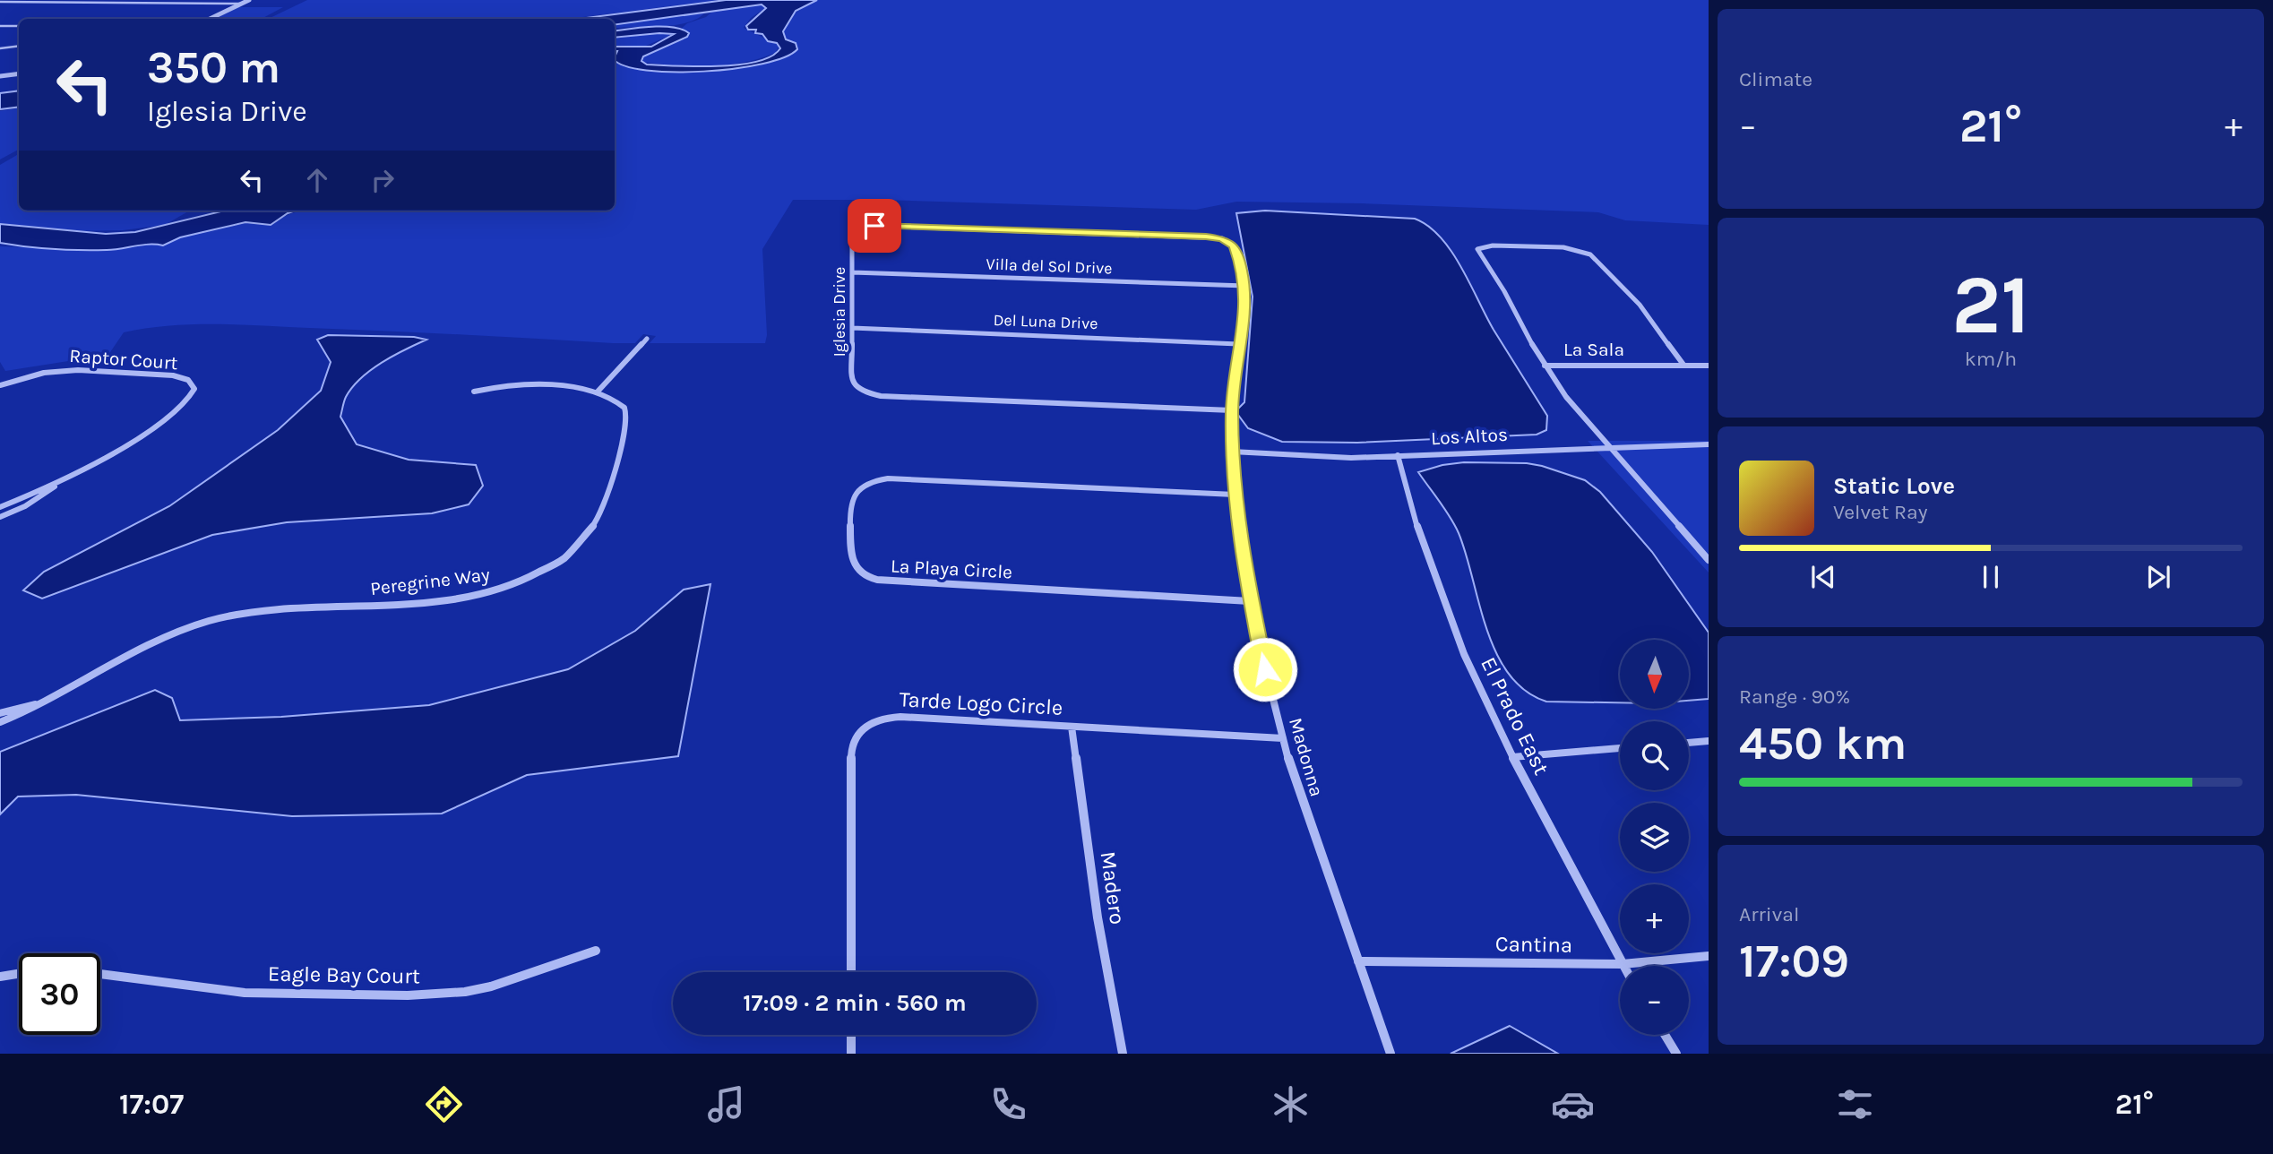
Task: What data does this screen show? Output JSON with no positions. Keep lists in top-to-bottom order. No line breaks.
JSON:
{"streets":{"street":["Villa del Sol Drive","Iglesia Drive","Del Luna Drive","La Sala","Raptor Court","Los Altos","La Playa Circle","Peregrine Way","Tarde Logo Circle","El Prado East","Madonna","Madero","Cantina","Eagle Bay Court"]},"crossings":[["Villa del Sol Drive","Iglesia Drive"],["Villa del Sol Drive","Madonna"],["Iglesia Drive","Del Luna Drive"],["Iglesia Drive","Madonna"],["Del Luna Drive","Madonna"],["La Sala","Los Altos"],["Los Altos","El Prado East"],["Los Altos","Madonna"],["La Playa Circle","Madonna"],["Tarde Logo Circle","Madonna"],["Tarde Logo Circle","Madero"],["El Prado East","Cantina"],["Madonna","Cantina"]],"north":"bottom","page":{"tile":["Climate",["21","km/h"],["Range · 90%","450 km"],["Arrival","17:09"]],"turn":["350 m","Iglesia Drive"],"heat":["−","21°","+"],"song":["Static Love","Velvet Ray"],"map_buttons":["+","−"],"limit":"30","trip":"17:09 · 2 min · 560 m","tabs":["17:07","21°"]}}
